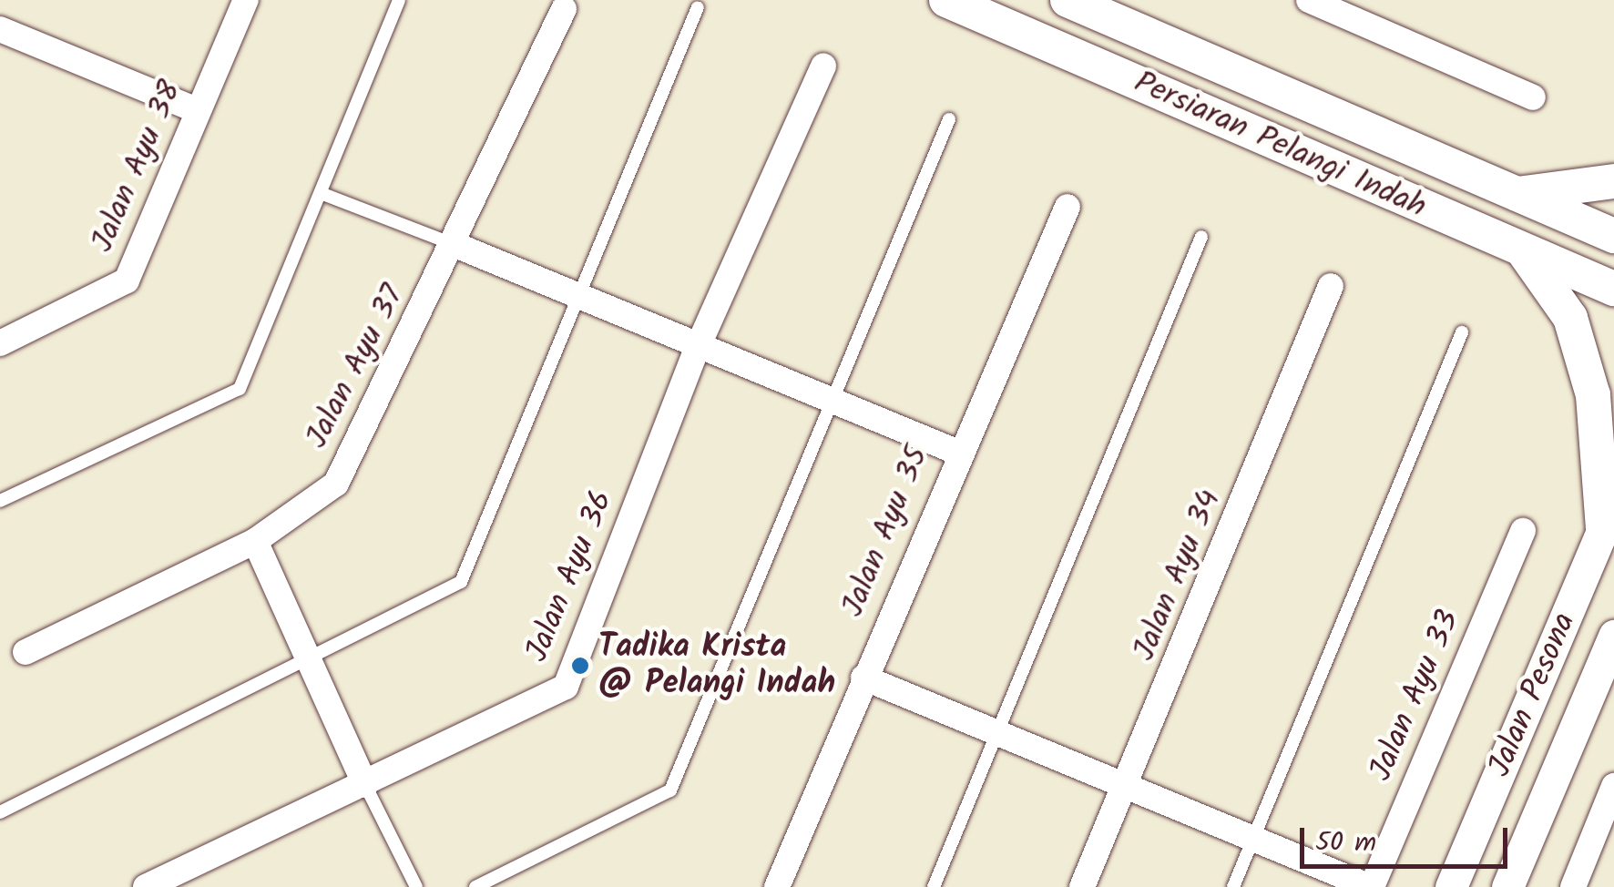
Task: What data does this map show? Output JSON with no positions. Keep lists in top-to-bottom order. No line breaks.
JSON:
{"streets":{"main road":["Persiaran Pelangi Indah"],"street":["Jalan Ayu 38","Jalan Ayu 37","Jalan Ayu 35","Jalan Ayu 34","Jalan Ayu 36","Jalan Pesona","Jalan Ayu 33"]},"places":["Tadika Krista @ Pelangi Indah"],"scale_bar":"50 m"}
